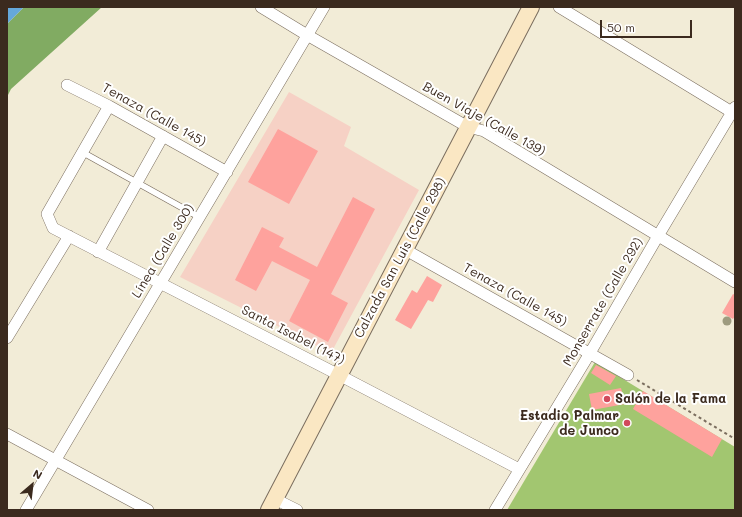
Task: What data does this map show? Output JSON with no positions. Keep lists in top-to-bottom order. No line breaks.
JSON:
{"streets":{"main road":["Calzada San Luis (Calle 298)"],"street":["Tenaza (Calle 145)","Buen Viaje (Calle 139)","Línea (Calle 300)","Monserrate (Calle 292)","Santa Isabel (147)"]},"crossings":[["Tenaza (Calle 145)","Línea (Calle 300)"],["Tenaza (Calle 145)","Calzada San Luis (Calle 298)"],["Tenaza (Calle 145)","Monserrate (Calle 292)"],["Buen Viaje (Calle 139)","Línea (Calle 300)"],["Buen Viaje (Calle 139)","Calzada San Luis (Calle 298)"],["Buen Viaje (Calle 139)","Monserrate (Calle 292)"],["Línea (Calle 300)","Santa Isabel (147)"],["Calzada San Luis (Calle 298)","Santa Isabel (147)"],["Monserrate (Calle 292)","Santa Isabel (147)"]],"places":["Salón de la Fama","Estadio Palmar de Junco"],"scale_bar":"50 m","north":"top right"}
